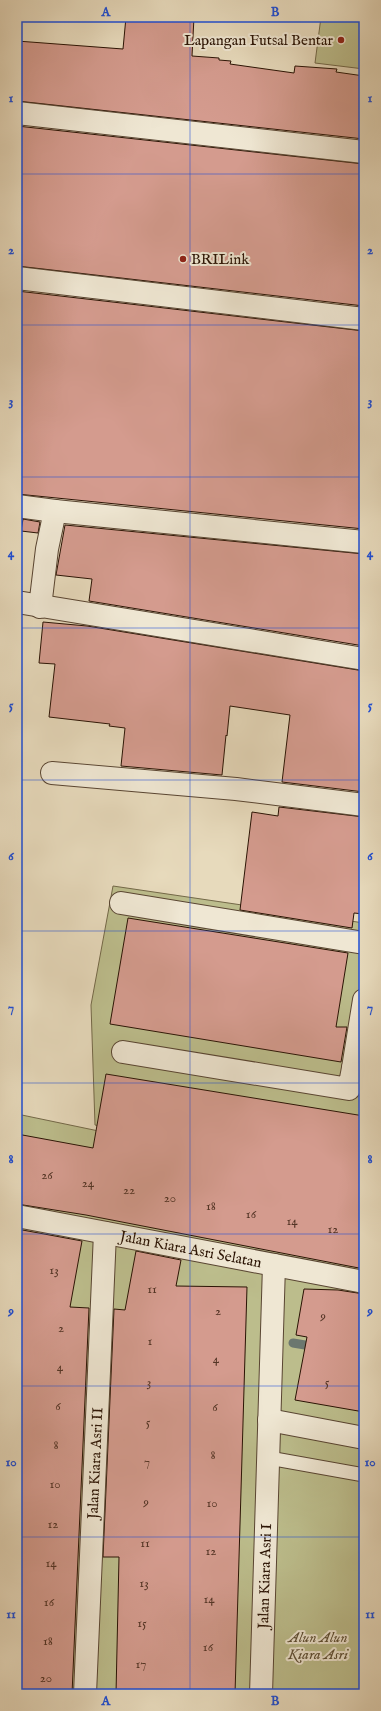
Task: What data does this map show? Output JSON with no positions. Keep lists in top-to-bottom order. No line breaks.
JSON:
{"streets":{"street":["Jalan Kiara Asri Selatan","Jalan Kiara Asri II","Jalan Kiara Asri I"]},"crossings":[["Jalan Kiara Asri Selatan","Jalan Kiara Asri II"],["Jalan Kiara Asri Selatan","Jalan Kiara Asri I"]],"parks":["Alun Alun Kiara Asri"],"places":["Lapangan Futsal Bentar","BRILink"],"house_numbers":["26","24","22","20","18","16","14","12","13","11","2","9","2","1","4","4","3","5","6","6","5","8","8","7","10","9","10","12","11","12","14","13","14","16","15","18","16","17","20"],"grid":{"columns":["A","B"],"rows":["1","2","3","4","5","6","7","8","9","10","11"]}}
